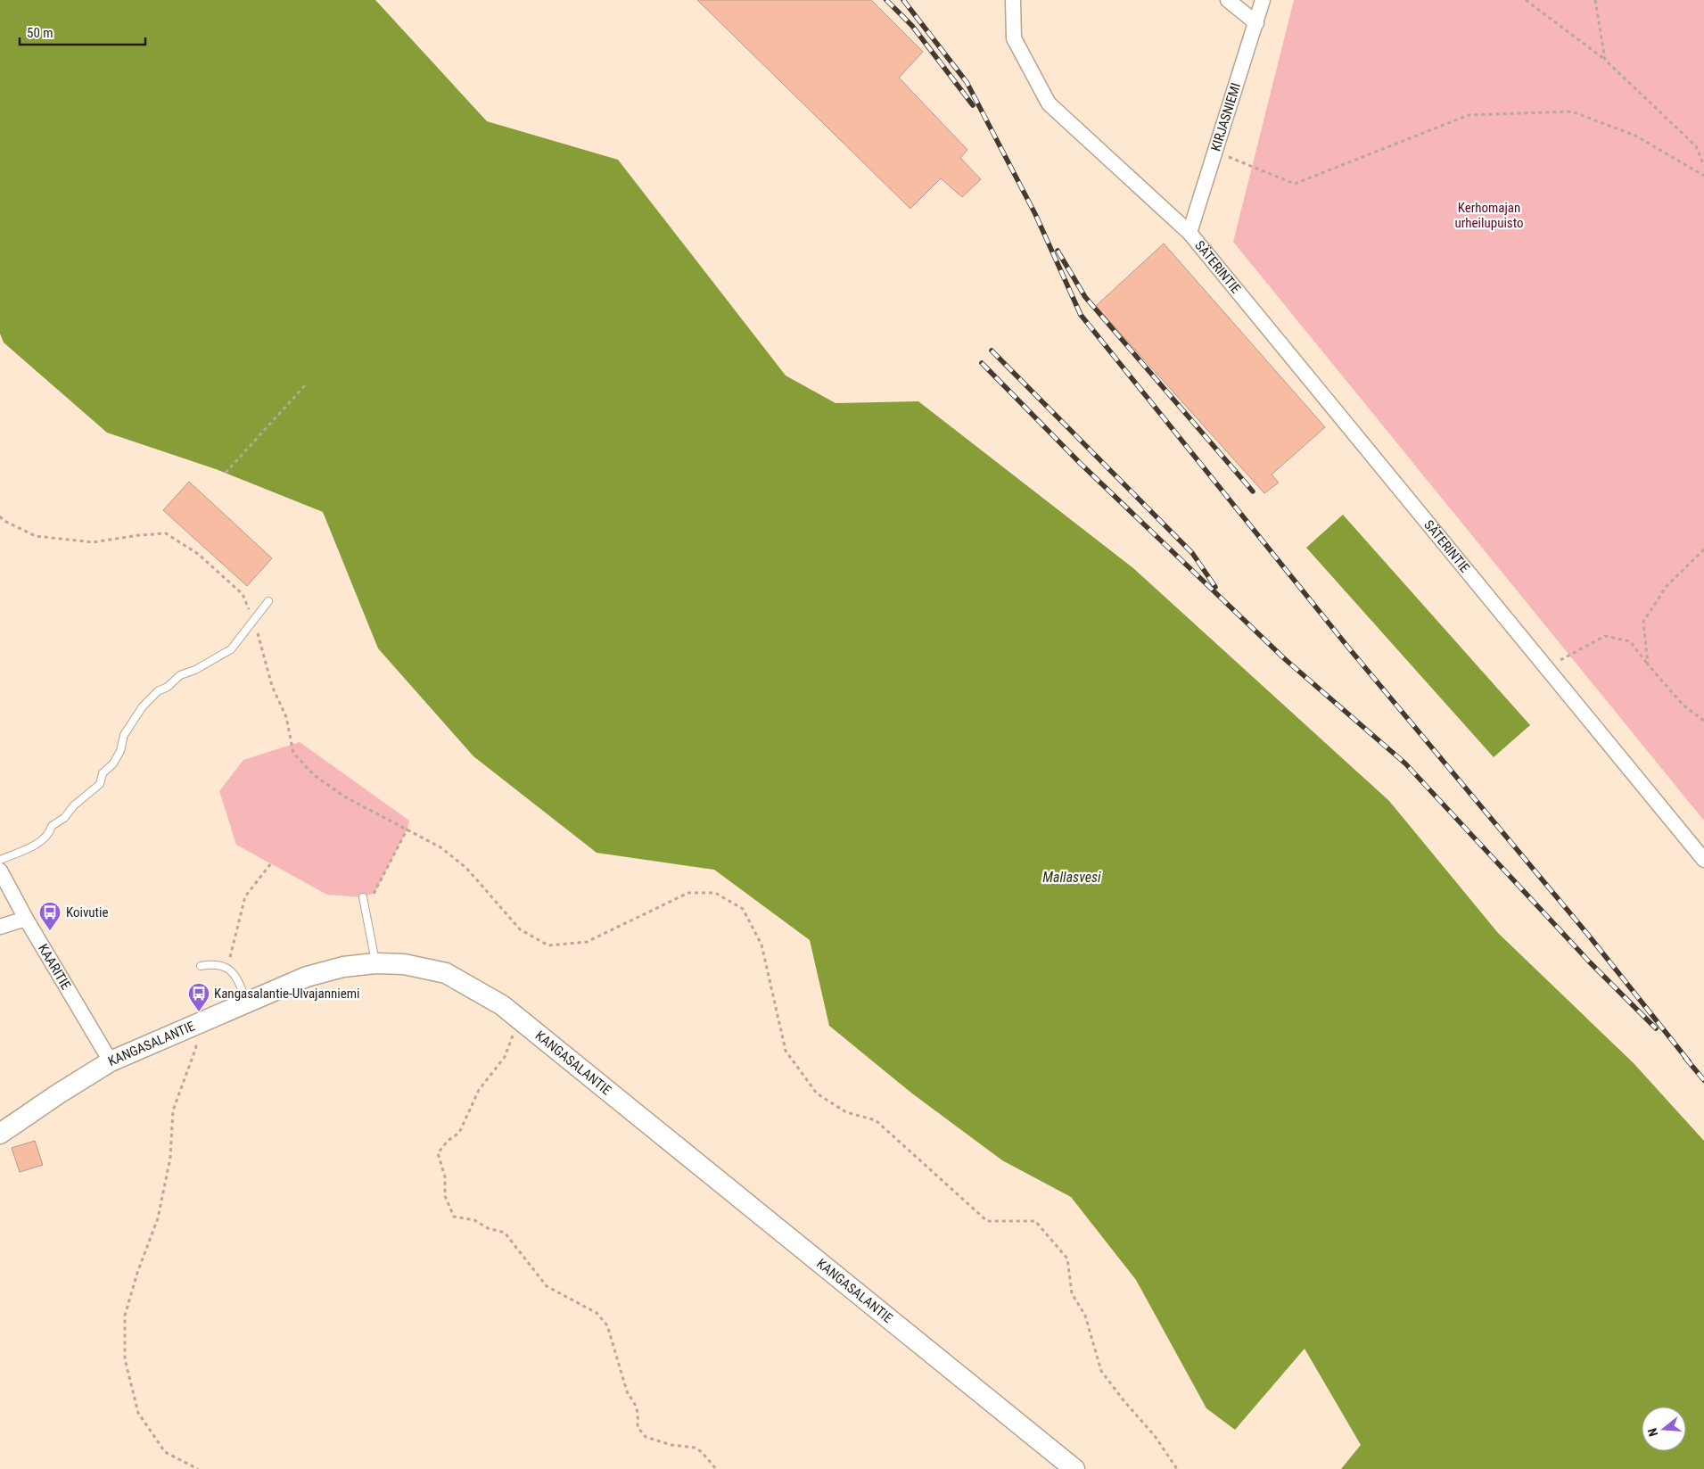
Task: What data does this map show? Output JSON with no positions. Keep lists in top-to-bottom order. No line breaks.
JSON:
{"streets":{"main road":["KANGASALANTIE"],"street":["KIRJASNIEMI","SÄTERINTIE","KAARITIE"]},"crossings":[["KIRJASNIEMI","SÄTERINTIE"],["KAARITIE","KANGASALANTIE"]],"water":["Mallasvesi"],"parks":["Kerhomajan urheilupuisto"],"places":{"bus stop":["Koivutie","Kangasalantie-Ulvajanniemi"]},"scale_bar":"50 m","north":"left"}
